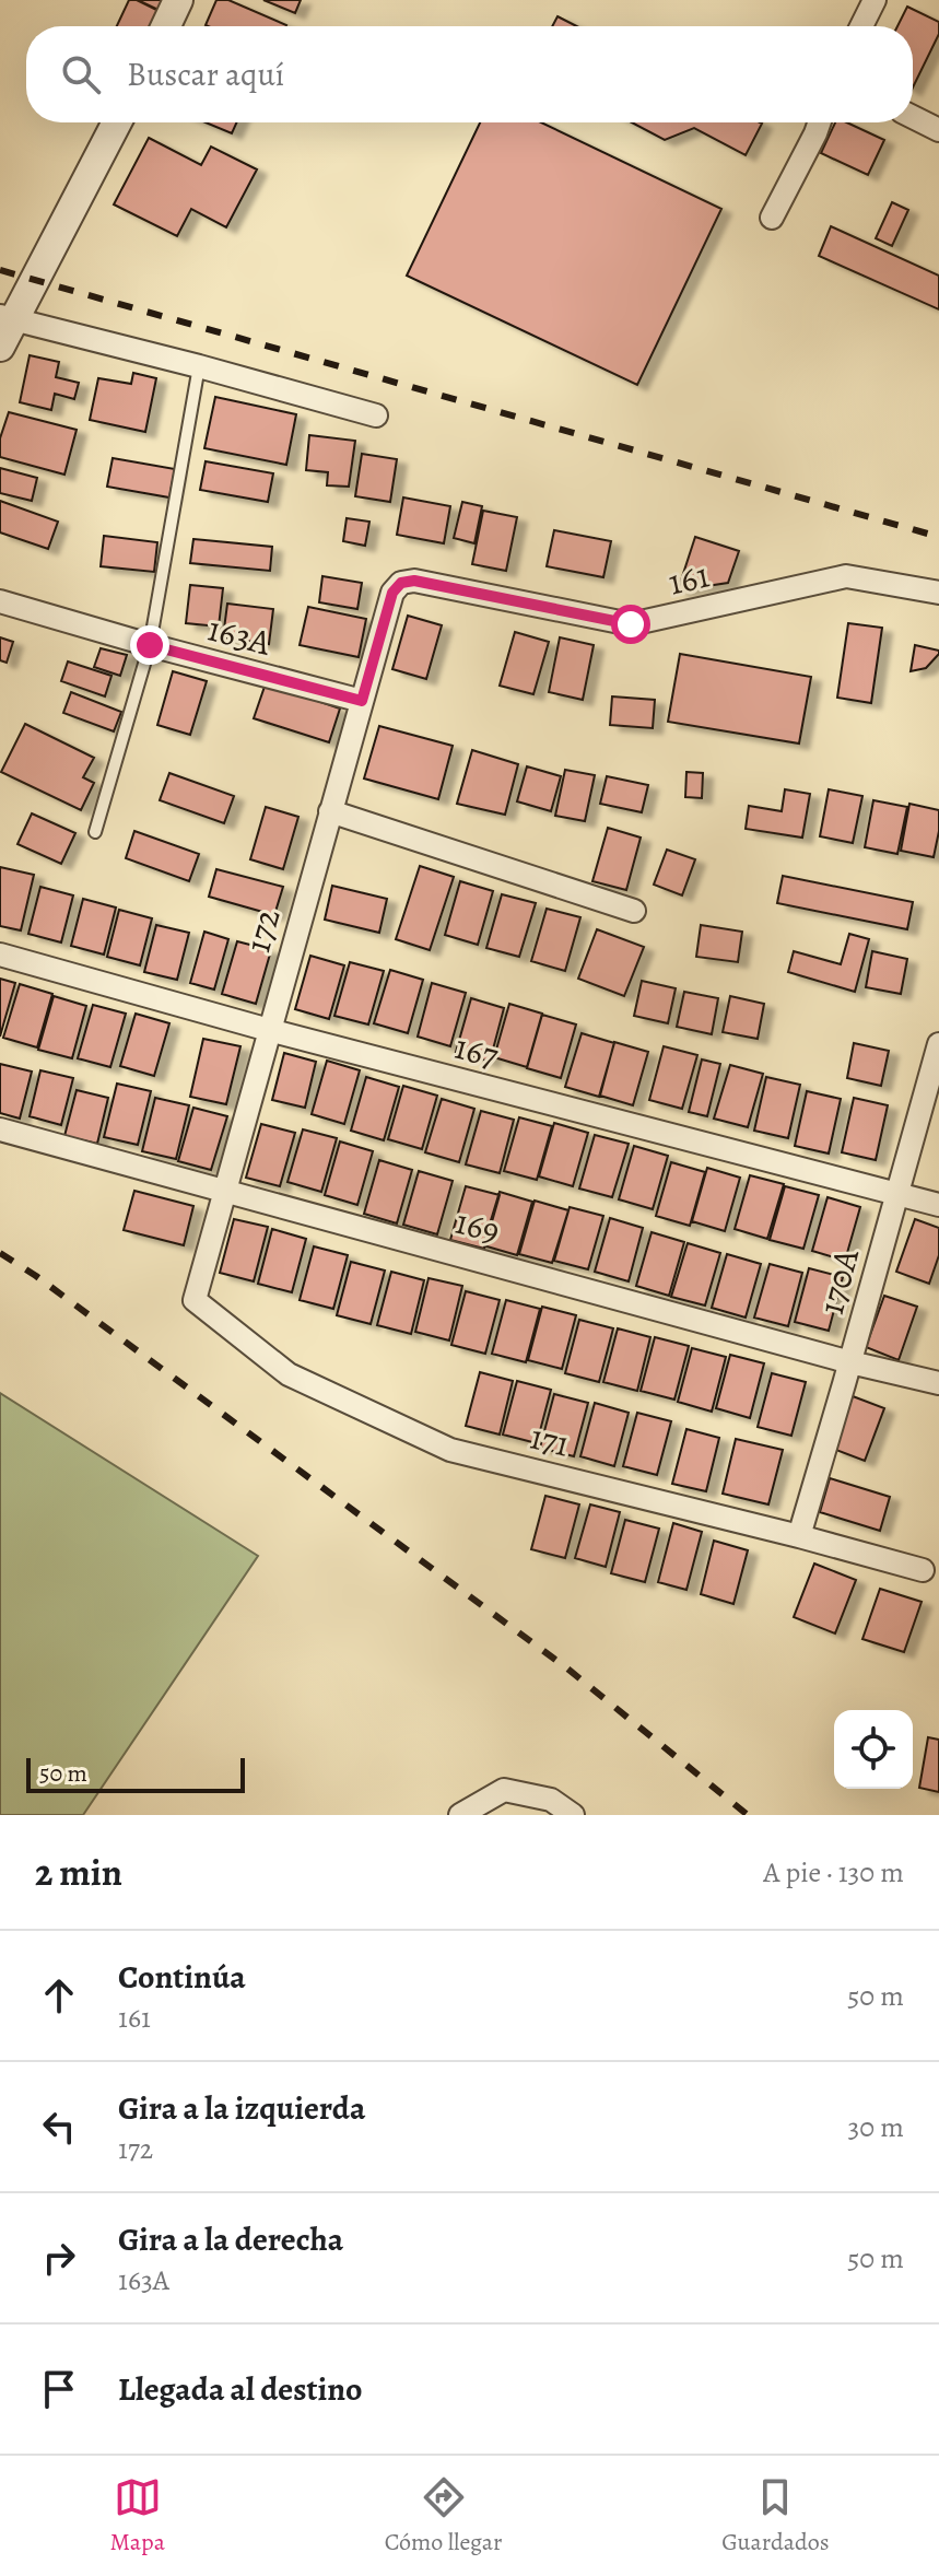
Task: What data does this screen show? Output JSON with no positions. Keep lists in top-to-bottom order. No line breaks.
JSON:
{"streets":{"street":["161","163A","172","167","169","170A","171"]},"crossings":[["161","172"],["163A","172"],["172","167"],["172","169"],["172","171"],["167","170A"],["169","170A"],["170A","171"]],"scale_bar":"50 m","page":{"search":"Buscar aquí","scale":"50 m","heading":["2 min","A pie · 130 m"],"list":[["Continúa","161","50 m"],["Gira a la izquierda","172","30 m"],["Gira a la derecha","163A","50 m"],"Llegada al destino"],"nav":["Mapa","Cómo llegar","Guardados"]}}
